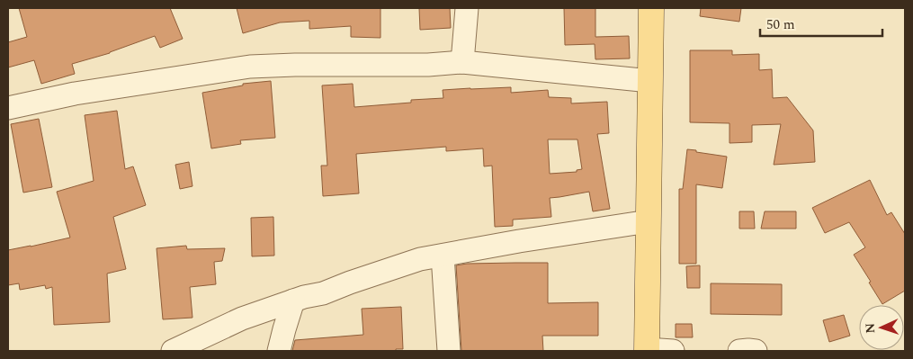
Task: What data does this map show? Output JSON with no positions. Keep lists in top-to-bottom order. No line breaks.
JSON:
{"scale_bar":"50 m","north":"left"}
